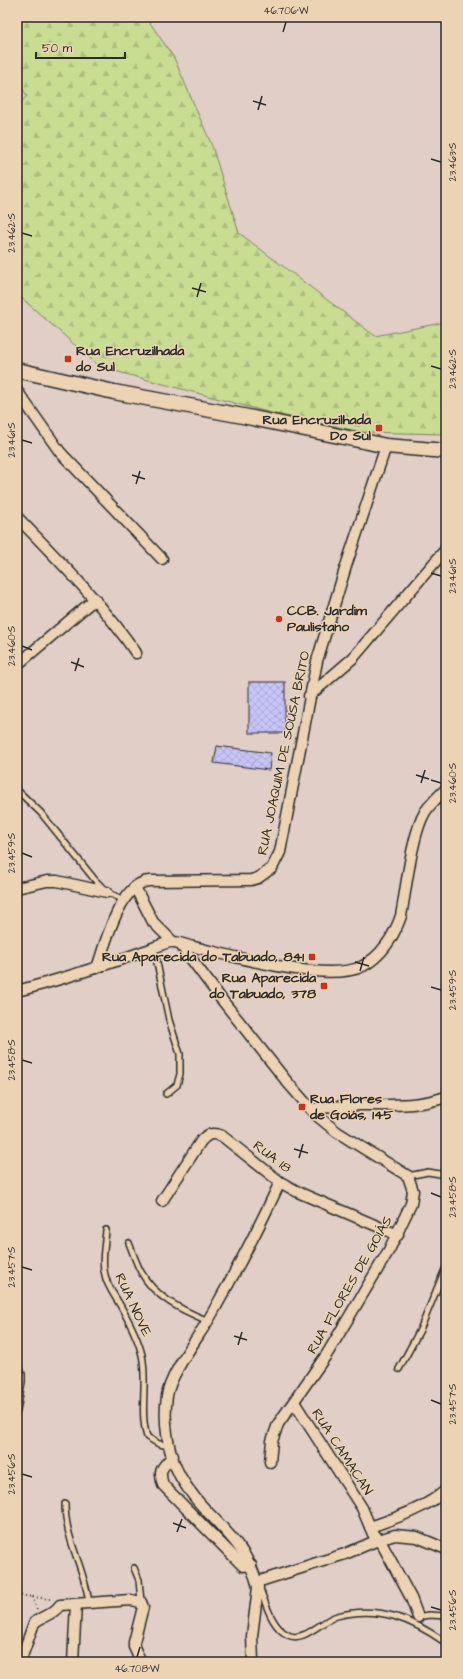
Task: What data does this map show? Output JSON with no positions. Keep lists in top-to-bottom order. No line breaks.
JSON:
{"streets":{"street":["RUA JOAQUIM DE SOUSA BRITO","RUA 18","RUA FLORES DE GOIÁS","RUA CAMACAN"],"lane":["RUA NOVE"]},"crossings":[["RUA 18","RUA FLORES DE GOIÁS"],["RUA FLORES DE GOIÁS","RUA CAMACAN"]],"places":{"transit":["Rua Encruzilhada do Sul","Rua Encruzilhada Do Sul","Rua Aparecida do Tabuado, 841","Rua Aparecida do Tabuado, 378","Rua Flores de Goiás, 145"],"other":["CCB. Jardim Paulistano"]},"scale_bar":"50 m","coordinates":["46.706°W","23.463°S","23.462°S","23.461°S","23.460°S","23.459°S","23.458°S","23.457°S","23.456°S","46.708°W"]}
